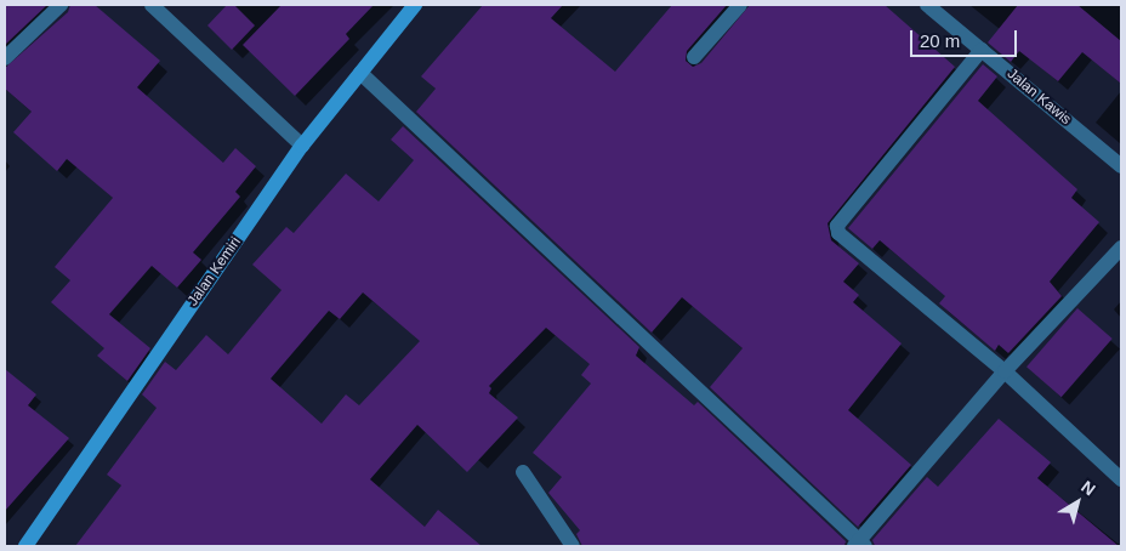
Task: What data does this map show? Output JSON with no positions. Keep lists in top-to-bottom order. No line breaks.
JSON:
{"streets":{"street":["Jalan Kawis","Jalan Kemiri"]},"scale_bar":"20 m","north":"top right"}
